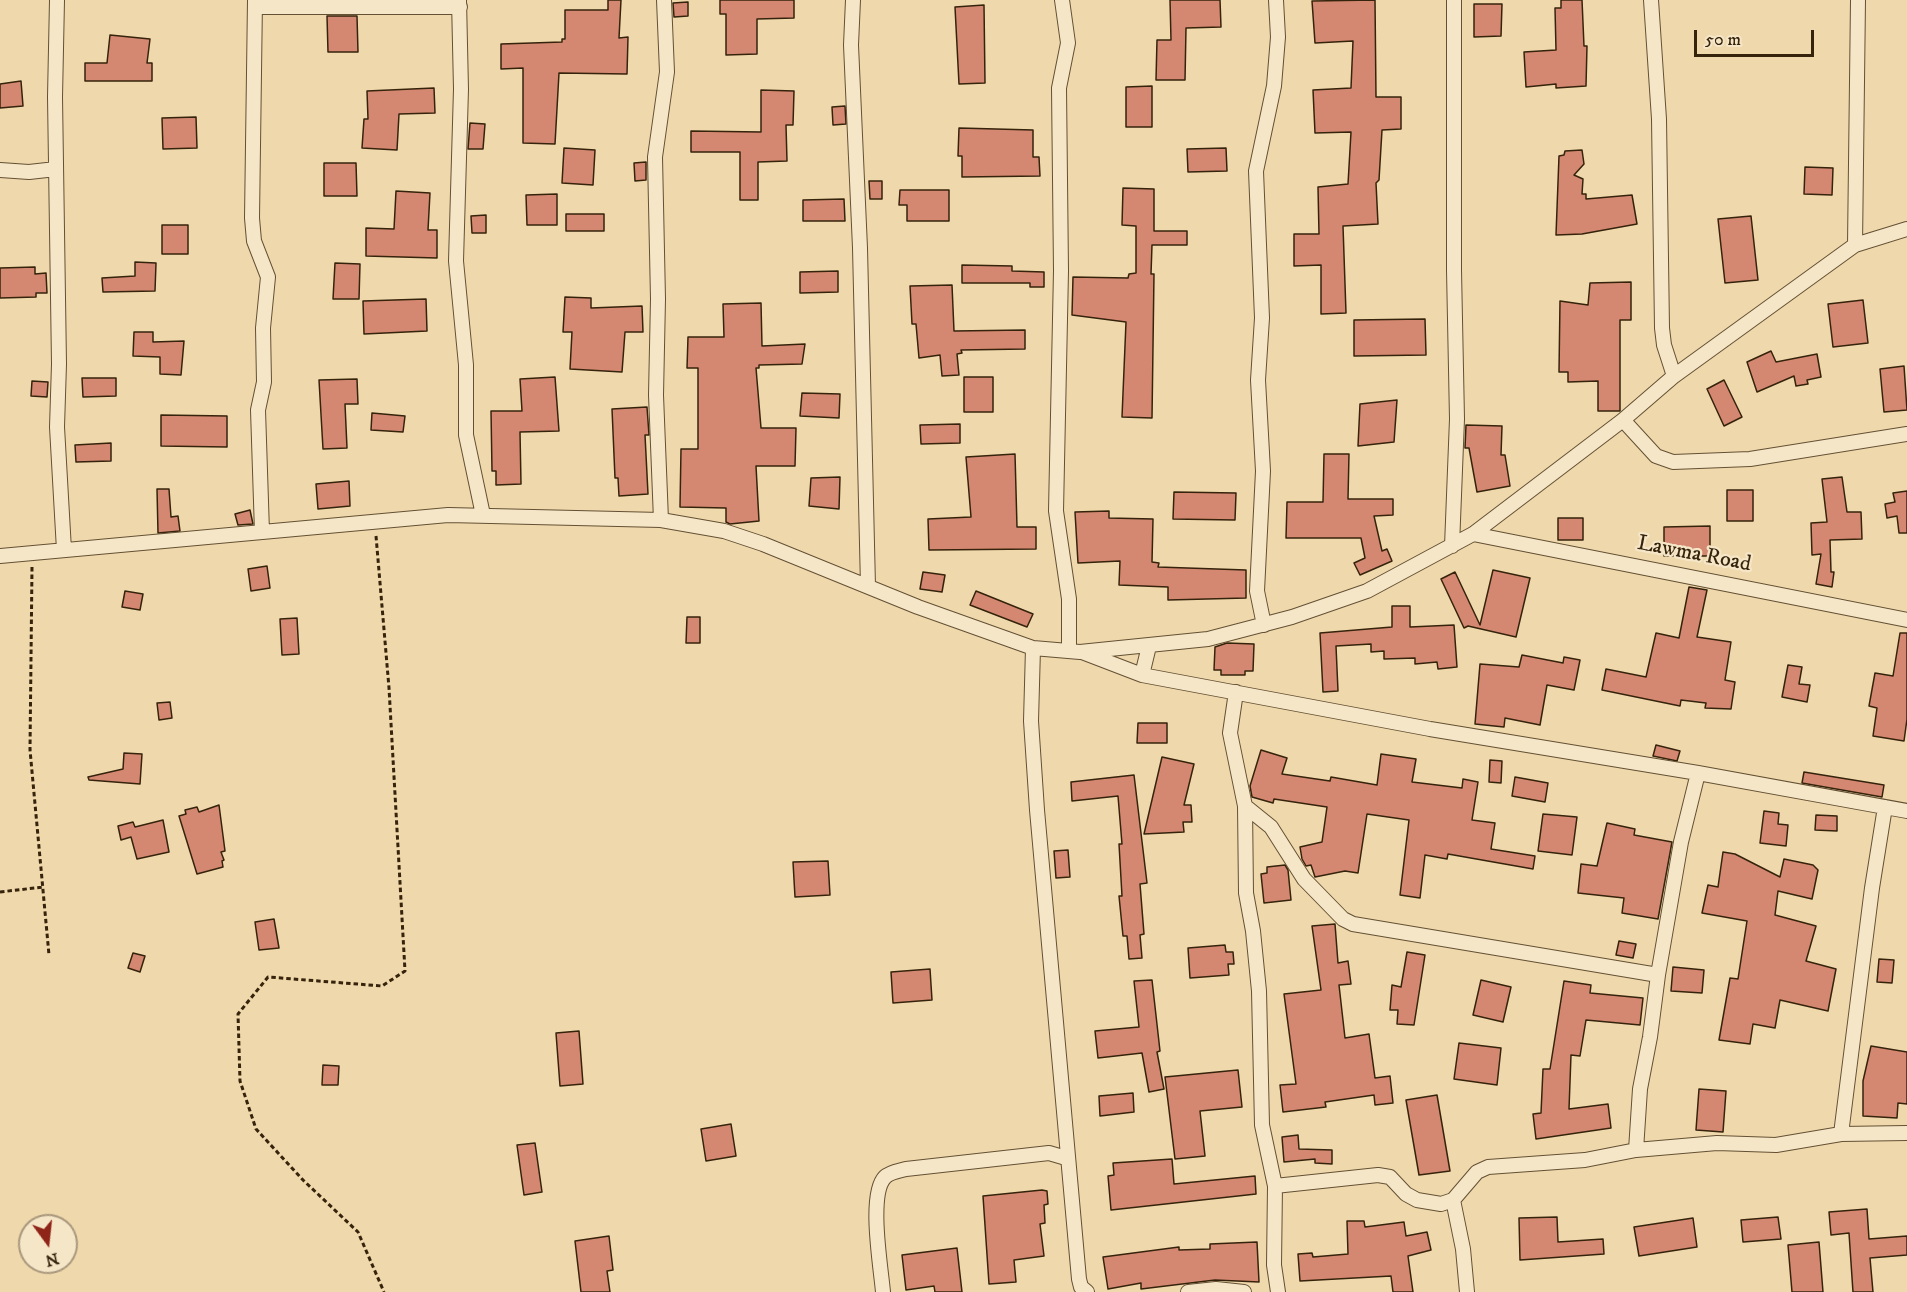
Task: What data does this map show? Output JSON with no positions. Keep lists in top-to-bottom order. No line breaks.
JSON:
{"streets":{"street":["Lawma Road"]},"scale_bar":"50 m","north":"bottom"}
